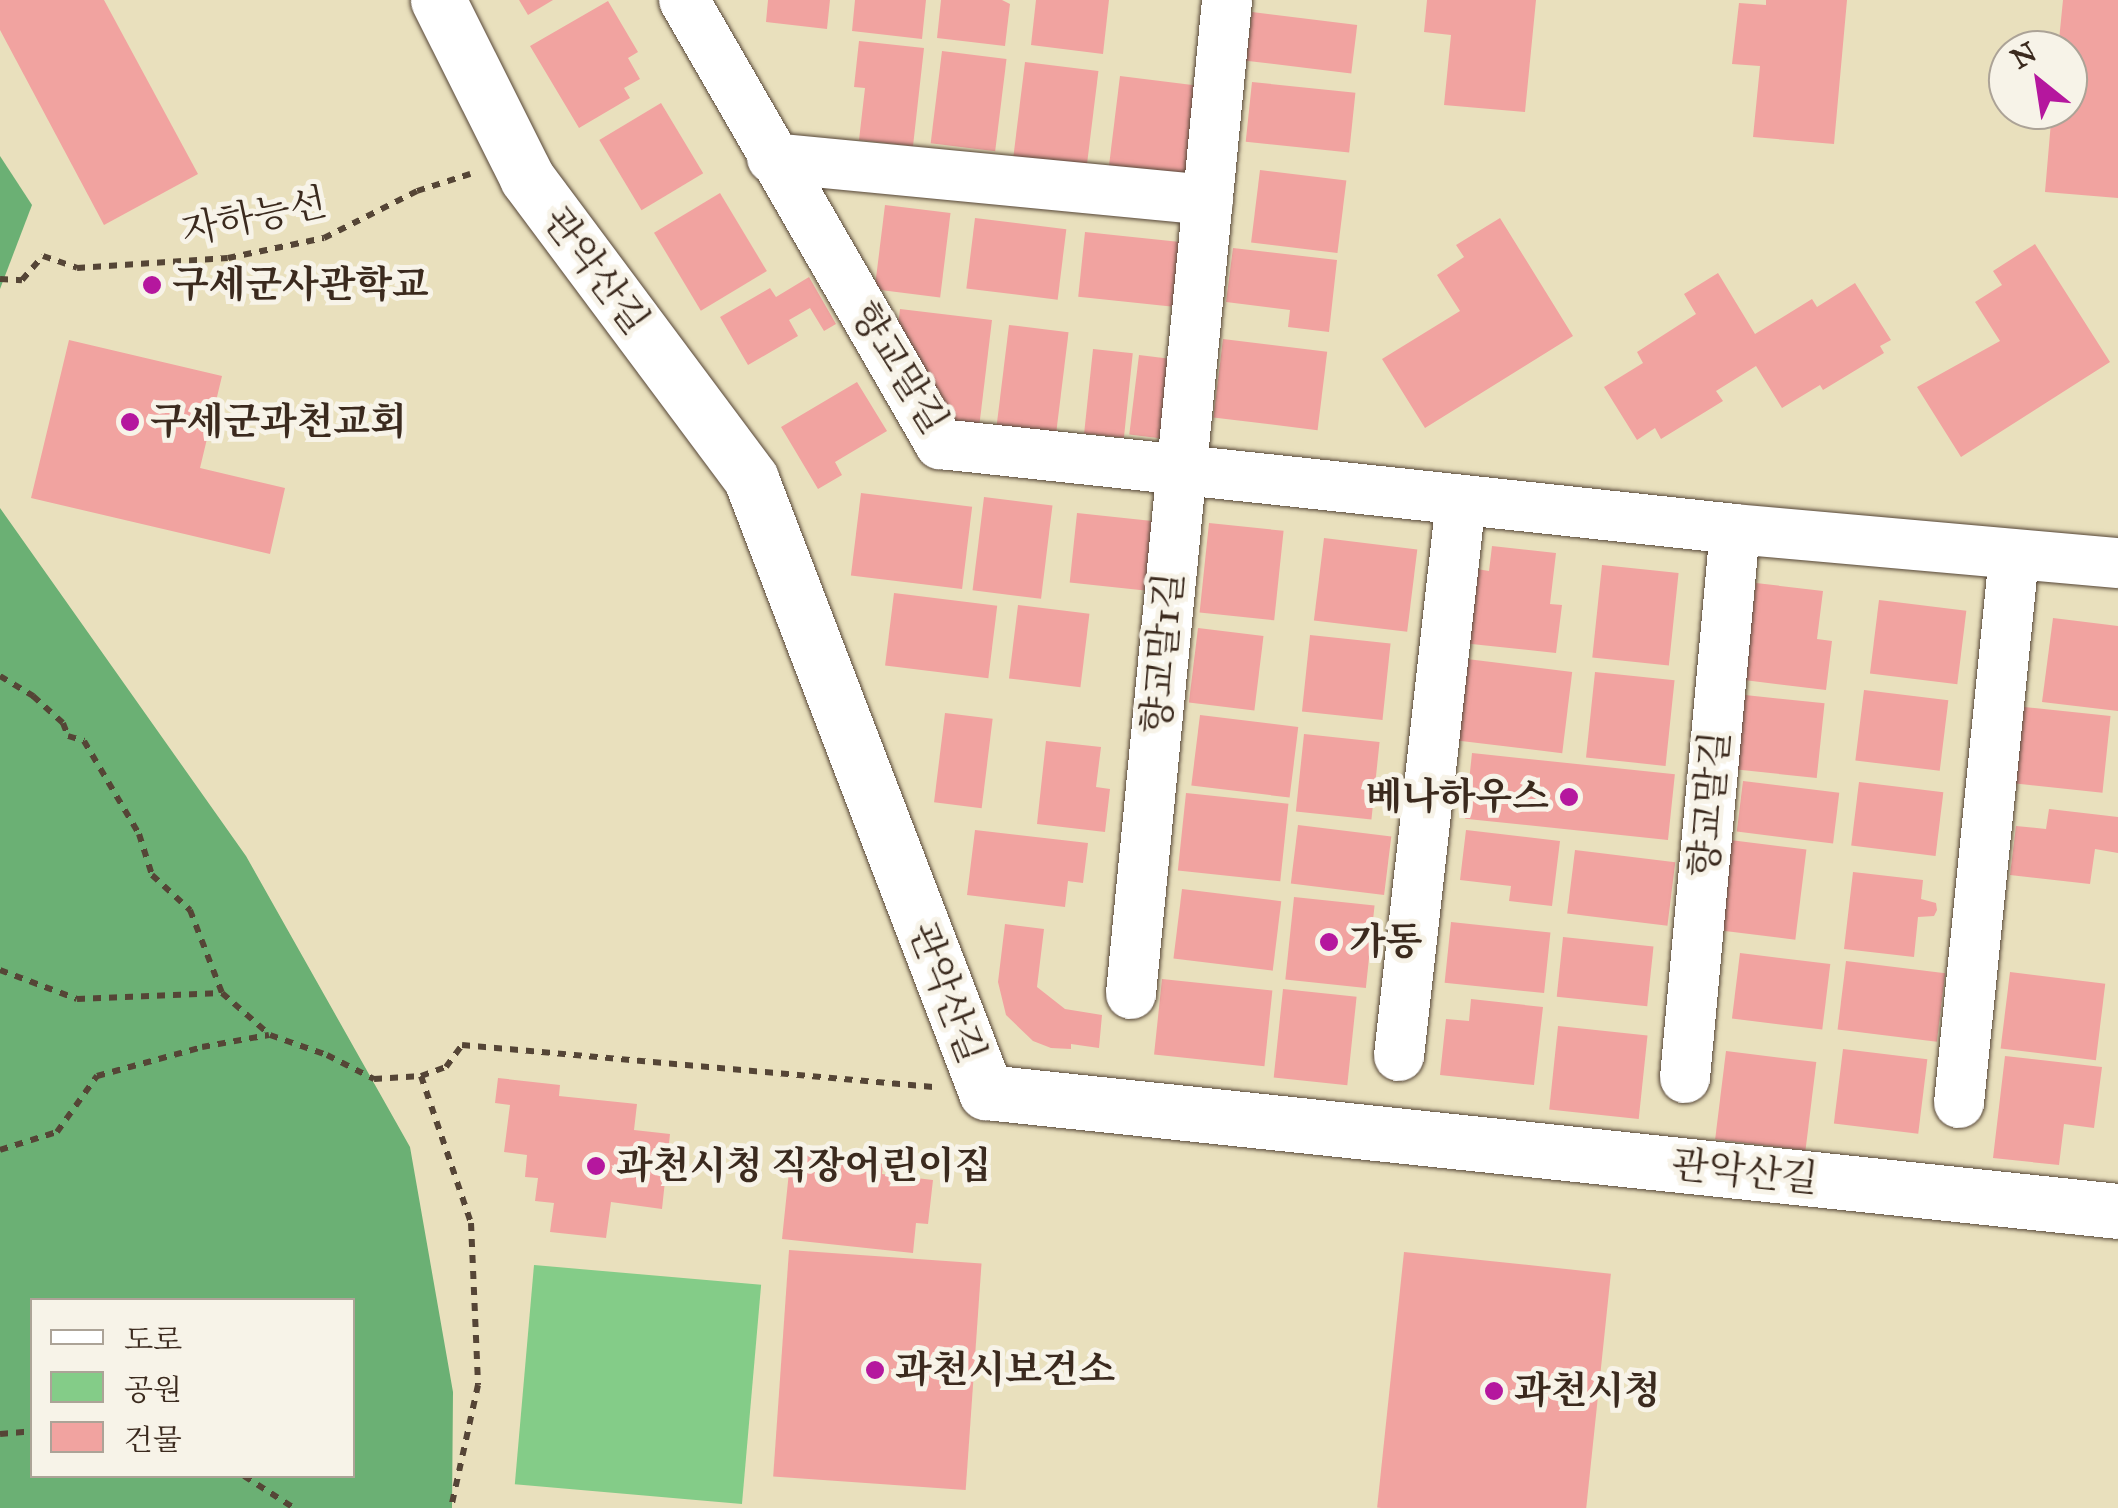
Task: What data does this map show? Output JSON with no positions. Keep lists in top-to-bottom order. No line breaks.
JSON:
{"streets":{"street":["관악산길","향교말길","향교말1길"],"path":["자하능선"]},"crossings":[["자하능선","관악산길"],["향교말길","향교말1길"]],"places":["구세군사관학교","구세군과천교회","베나하우스","가동","과천시청 직장어린이집","과천시보건소","과천시청"],"legend":["도로","공원","건물"],"north":"top left"}
